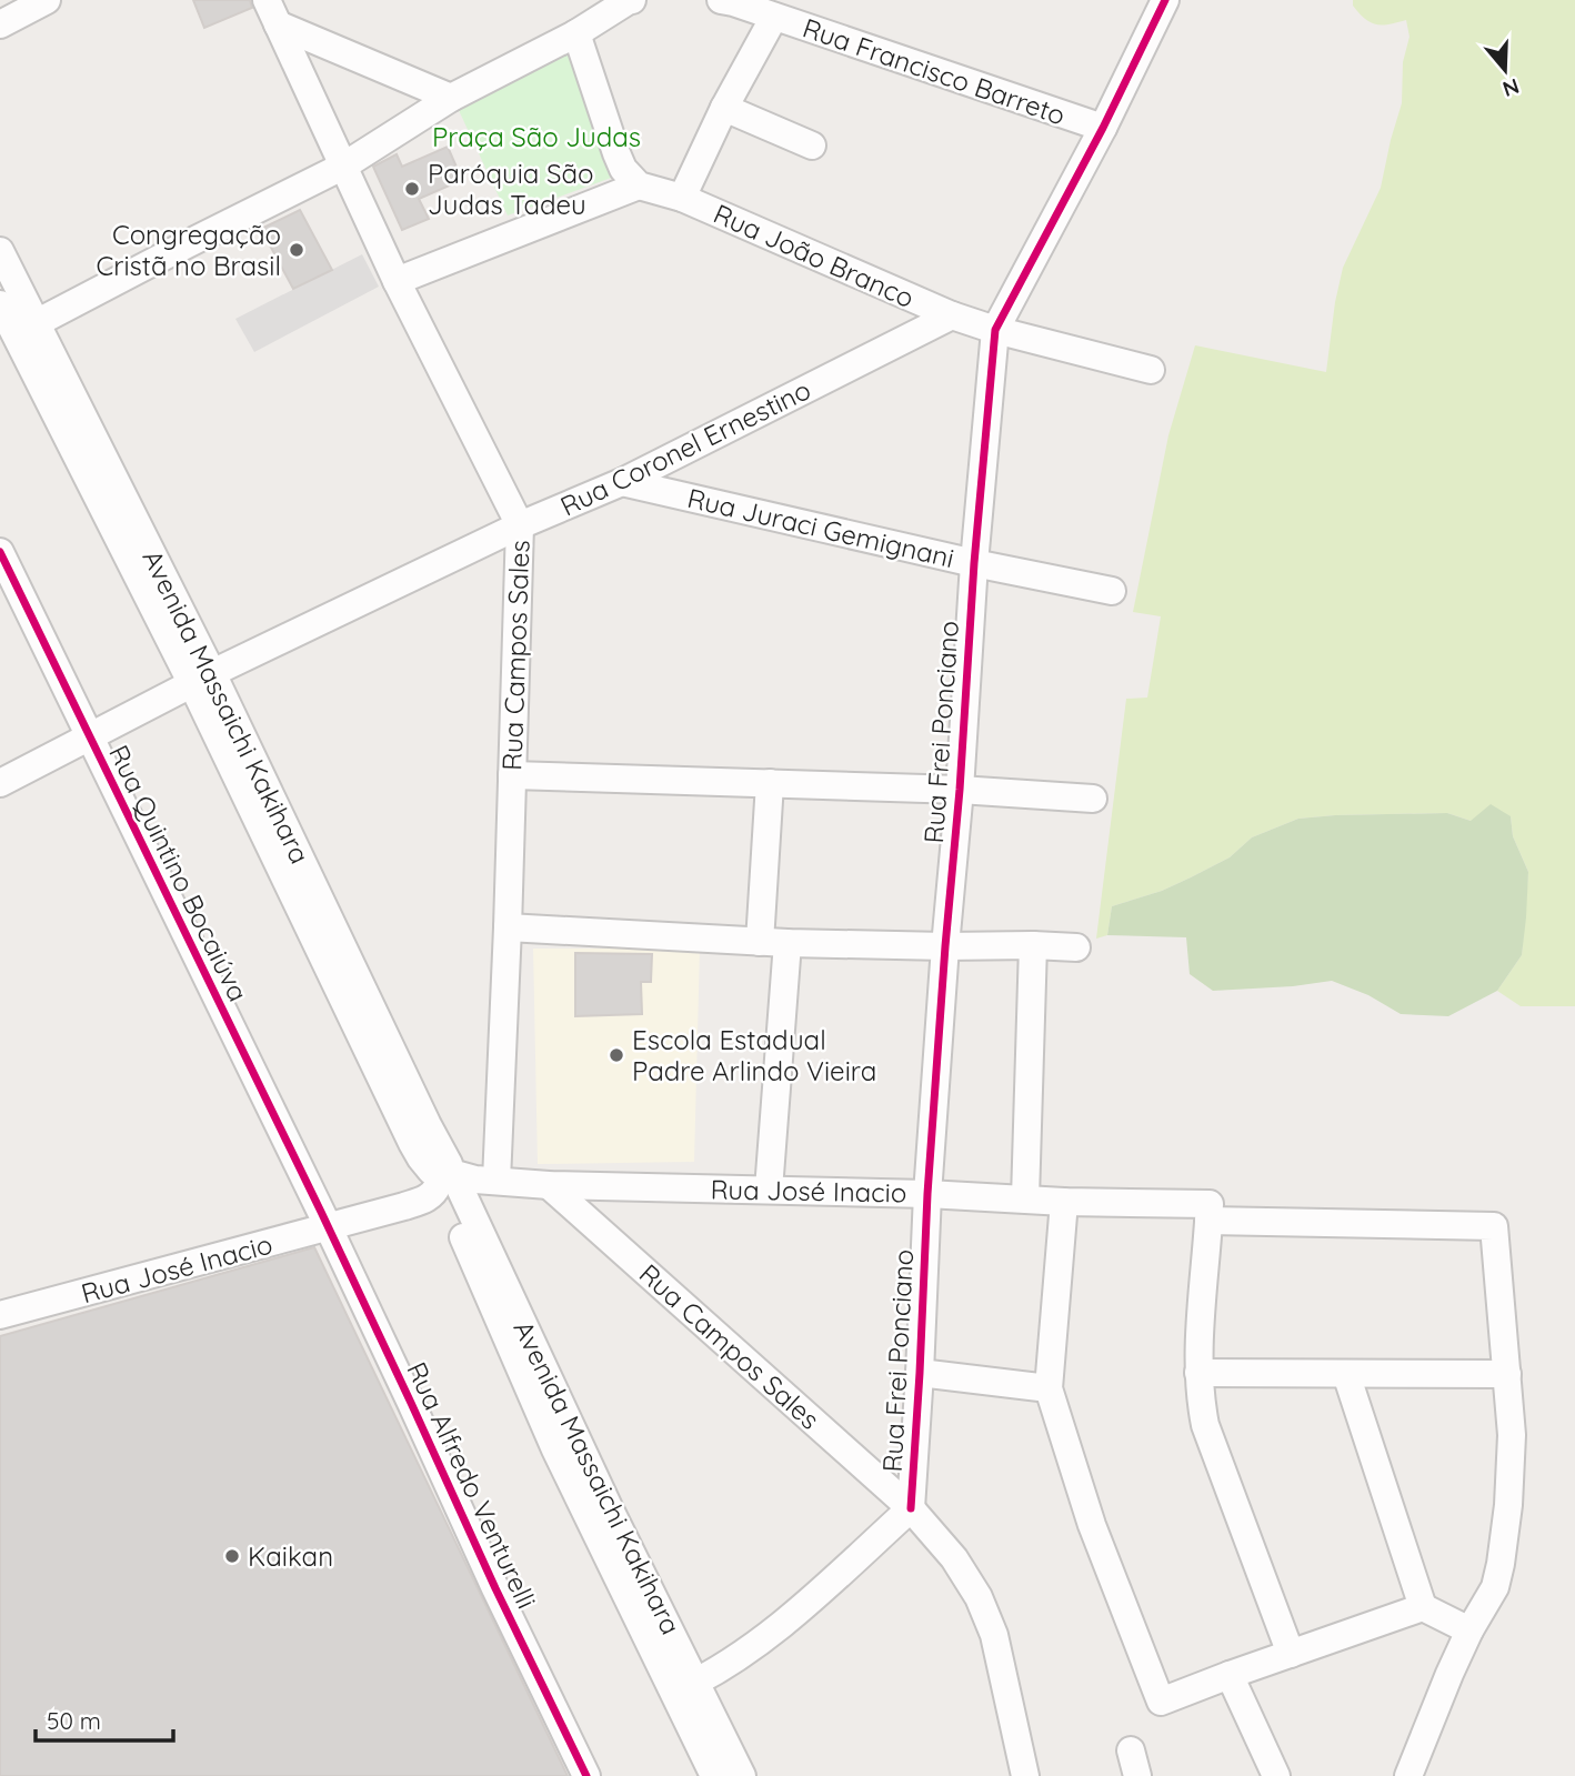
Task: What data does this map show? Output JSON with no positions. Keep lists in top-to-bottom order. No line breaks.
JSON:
{"streets":{"street":["Rua Francisco Barreto","Rua João Branco","Rua Coronel Ernestino","Rua Juraci Gemignani","Rua Campos Sales","Avenida Massaichi Kakihara","Rua Frei Ponciano","Rua Quintino Bocaiúva","Rua José Inacio","Rua Alfredo Venturelli"]},"crossings":[["Rua Francisco Barreto","Rua Frei Ponciano"],["Rua João Branco","Rua Coronel Ernestino"],["Rua João Branco","Rua Frei Ponciano"],["Rua Coronel Ernestino","Rua Juraci Gemignani"],["Rua Coronel Ernestino","Rua Campos Sales"],["Rua Coronel Ernestino","Avenida Massaichi Kakihara"],["Rua Coronel Ernestino","Rua Quintino Bocaiúva"],["Rua Juraci Gemignani","Rua Frei Ponciano"],["Rua Campos Sales","Rua Frei Ponciano"],["Rua Campos Sales","Rua José Inacio"],["Avenida Massaichi Kakihara","Rua José Inacio"],["Rua Frei Ponciano","Rua José Inacio"],["Rua Quintino Bocaiúva","Rua José Inacio"],["Rua Quintino Bocaiúva","Rua Alfredo Venturelli"],["Rua José Inacio","Rua Alfredo Venturelli"]],"parks":["Praça São Judas"],"places":["Paróquia São Judas Tadeu","Congregação Cristã no Brasil","Escola Estadual Padre Arlindo Vieira","Kaikan"],"scale_bar":"50 m","north":"bottom"}
